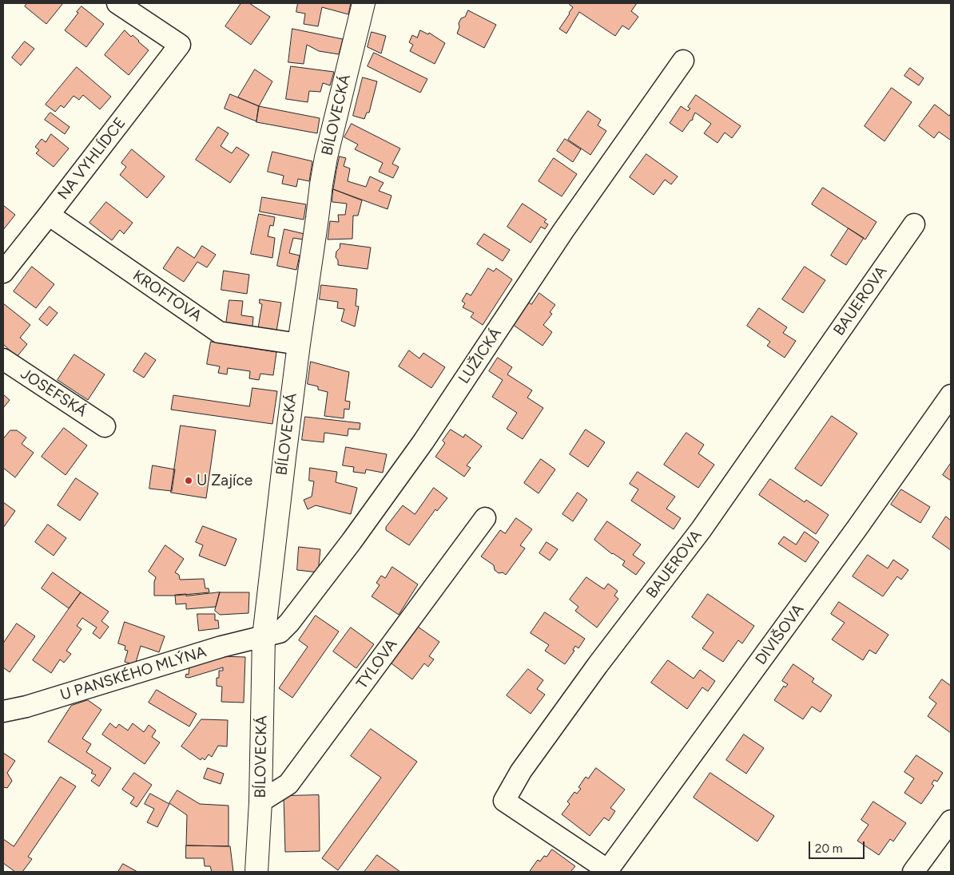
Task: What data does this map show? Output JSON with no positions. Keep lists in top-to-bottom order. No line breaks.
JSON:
{"streets":{"main road":["BÍLOVECKÁ"],"street":["NA VYHLÍDCE","KROFTOVA","BAUEROVA","LUŽICKÁ","JOSEFSKÁ","DIVIŠOVA","TYLOVA","U PANSKÉHO MLÝNA"]},"crossings":[["BÍLOVECKÁ","KROFTOVA"],["BÍLOVECKÁ","LUŽICKÁ"],["BÍLOVECKÁ","TYLOVA"],["BÍLOVECKÁ","U PANSKÉHO MLÝNA"],["NA VYHLÍDCE","KROFTOVA"],["BAUEROVA","DIVIŠOVA"],["LUŽICKÁ","U PANSKÉHO MLÝNA"]],"places":["U Zajíce"],"scale_bar":"20 m"}
